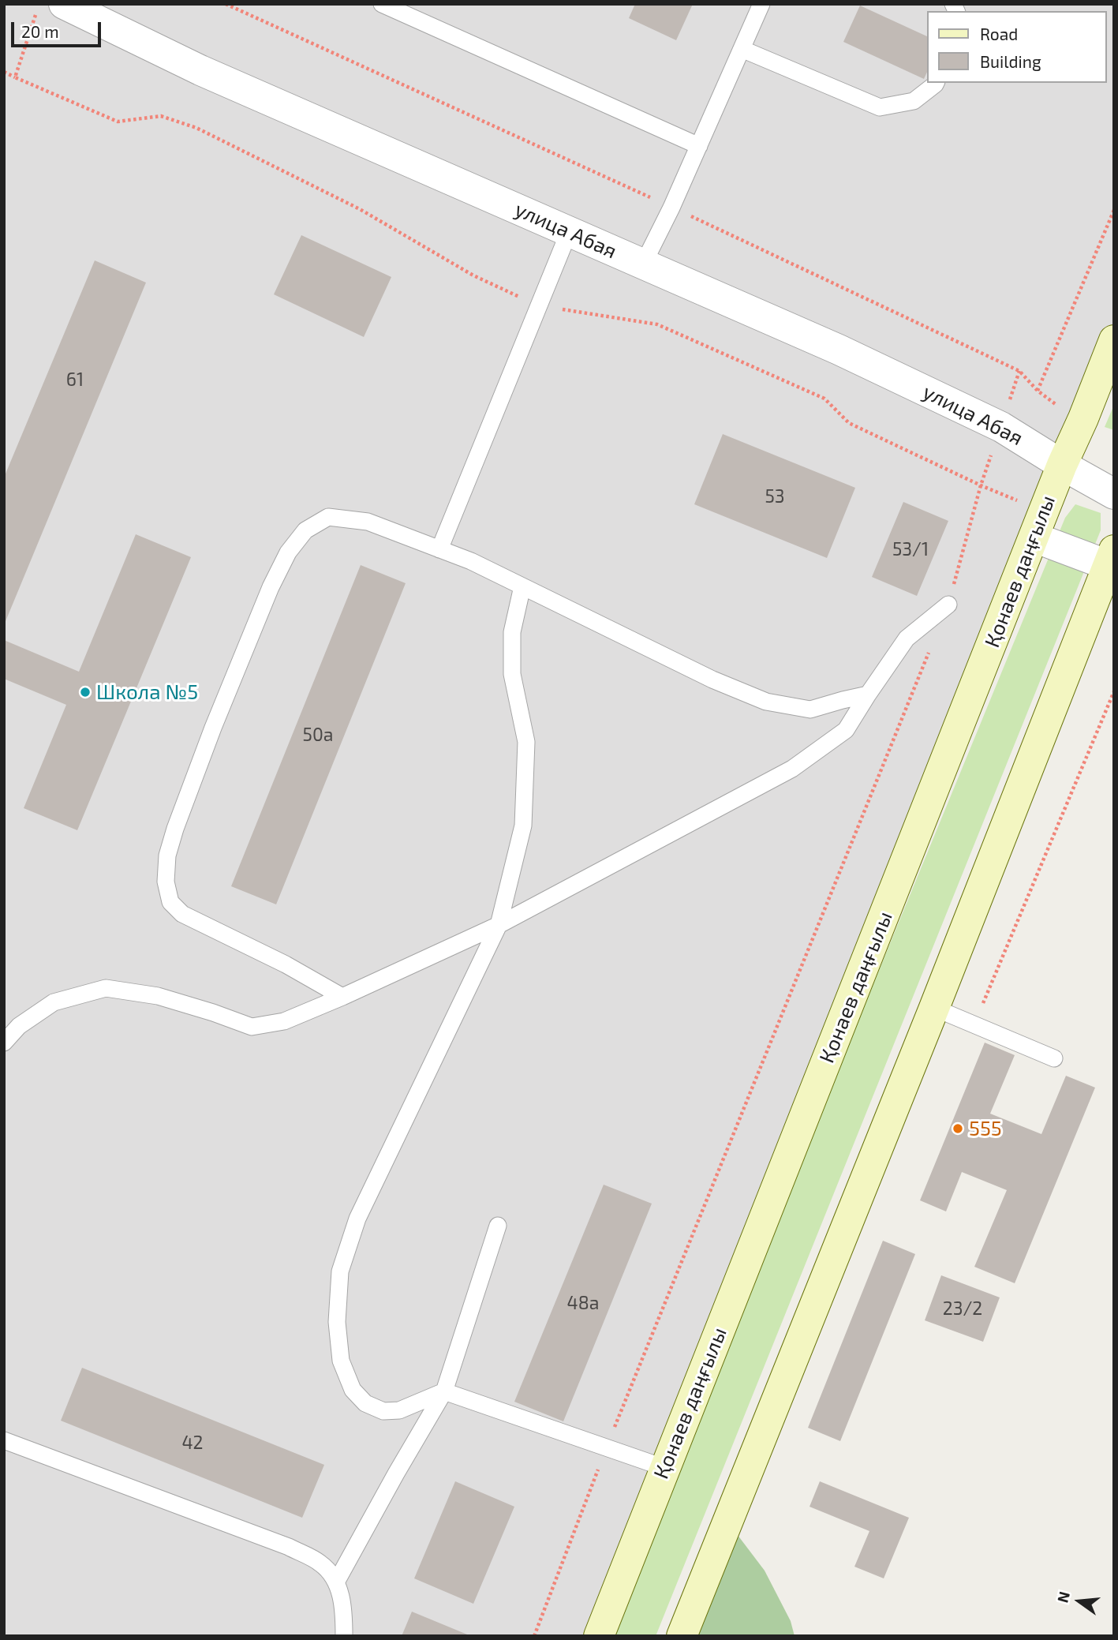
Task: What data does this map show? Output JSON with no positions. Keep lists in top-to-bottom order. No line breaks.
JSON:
{"streets":{"main road":["Қонаев даңғылы"],"street":["улица Абая"]},"crossings":[["улица Абая","Қонаев даңғылы"]],"places":["Школа №5","555"],"house_numbers":["61","53","53/1","50а","48а","23/2","42"],"legend":["Road","Building"],"scale_bar":"20 m","north":"left"}
